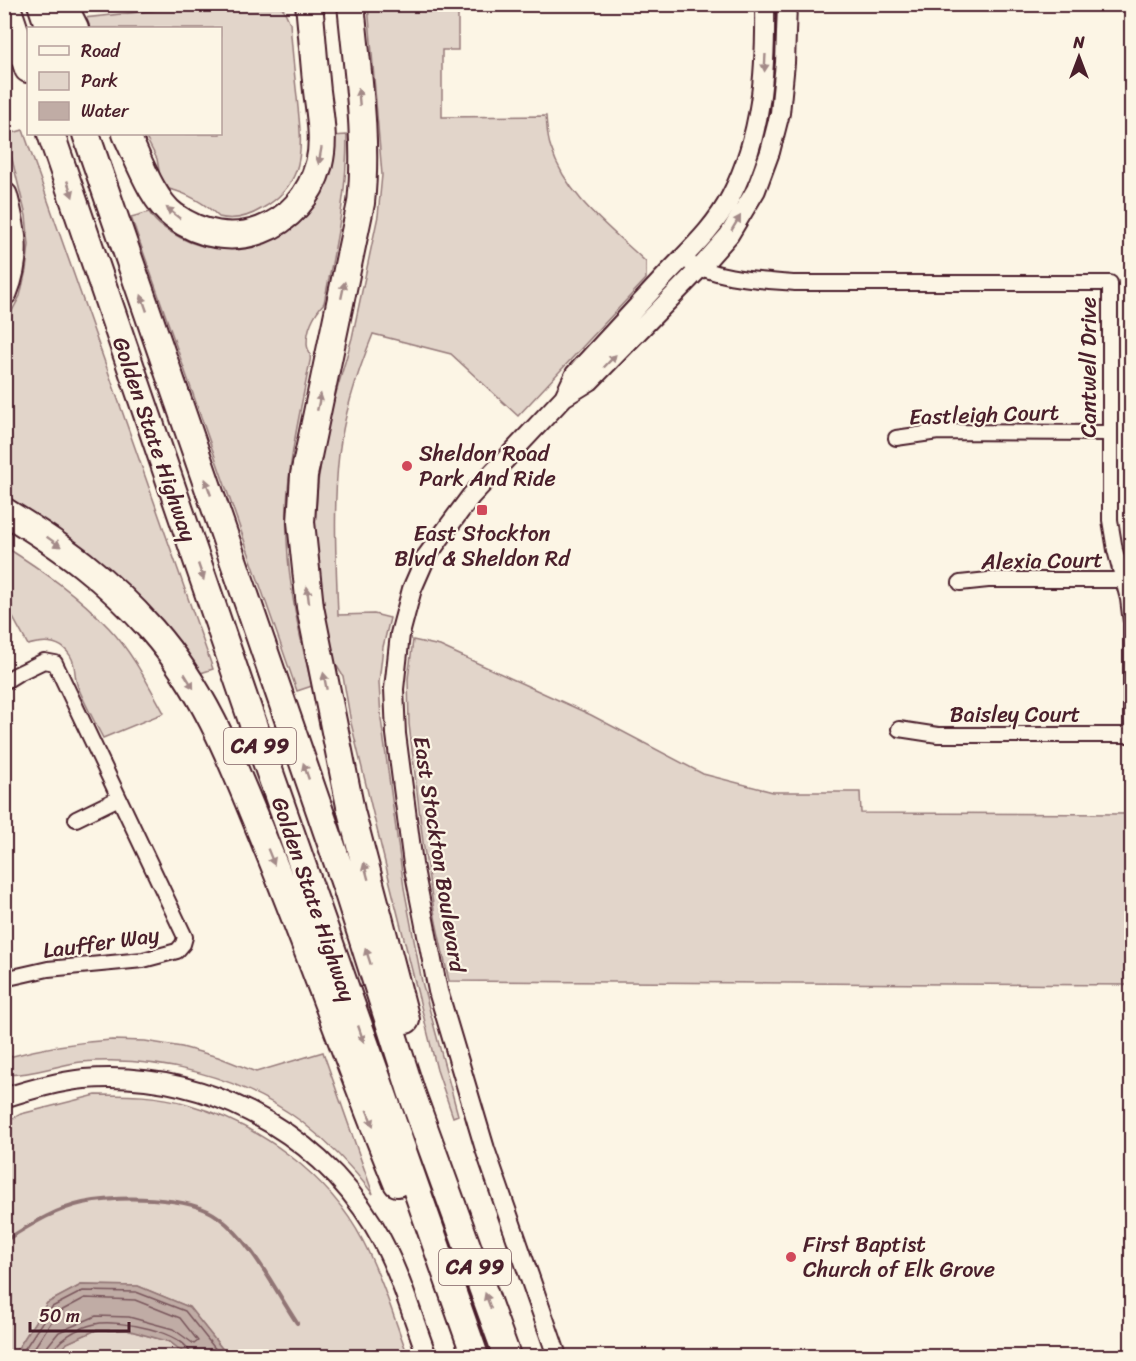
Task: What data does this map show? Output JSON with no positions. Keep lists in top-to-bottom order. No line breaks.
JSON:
{"streets":{"highway":["Golden State Highway","CA 99"],"street":["Cantwell Drive","Eastleigh Court","Alexia Court","Baisley Court","East Stockton Boulevard","Lauffer Way"]},"crossings":[["Cantwell Drive","Eastleigh Court"],["Cantwell Drive","Alexia Court"],["Cantwell Drive","Baisley Court"],["Cantwell Drive","East Stockton Boulevard"]],"places":{"other":["Sheldon Road Park And Ride","First Baptist Church of Elk Grove"],"transit":["East Stockton Blvd & Sheldon Rd"]},"legend":["Road","Park","Water"],"scale_bar":"50 m","north":"top"}
